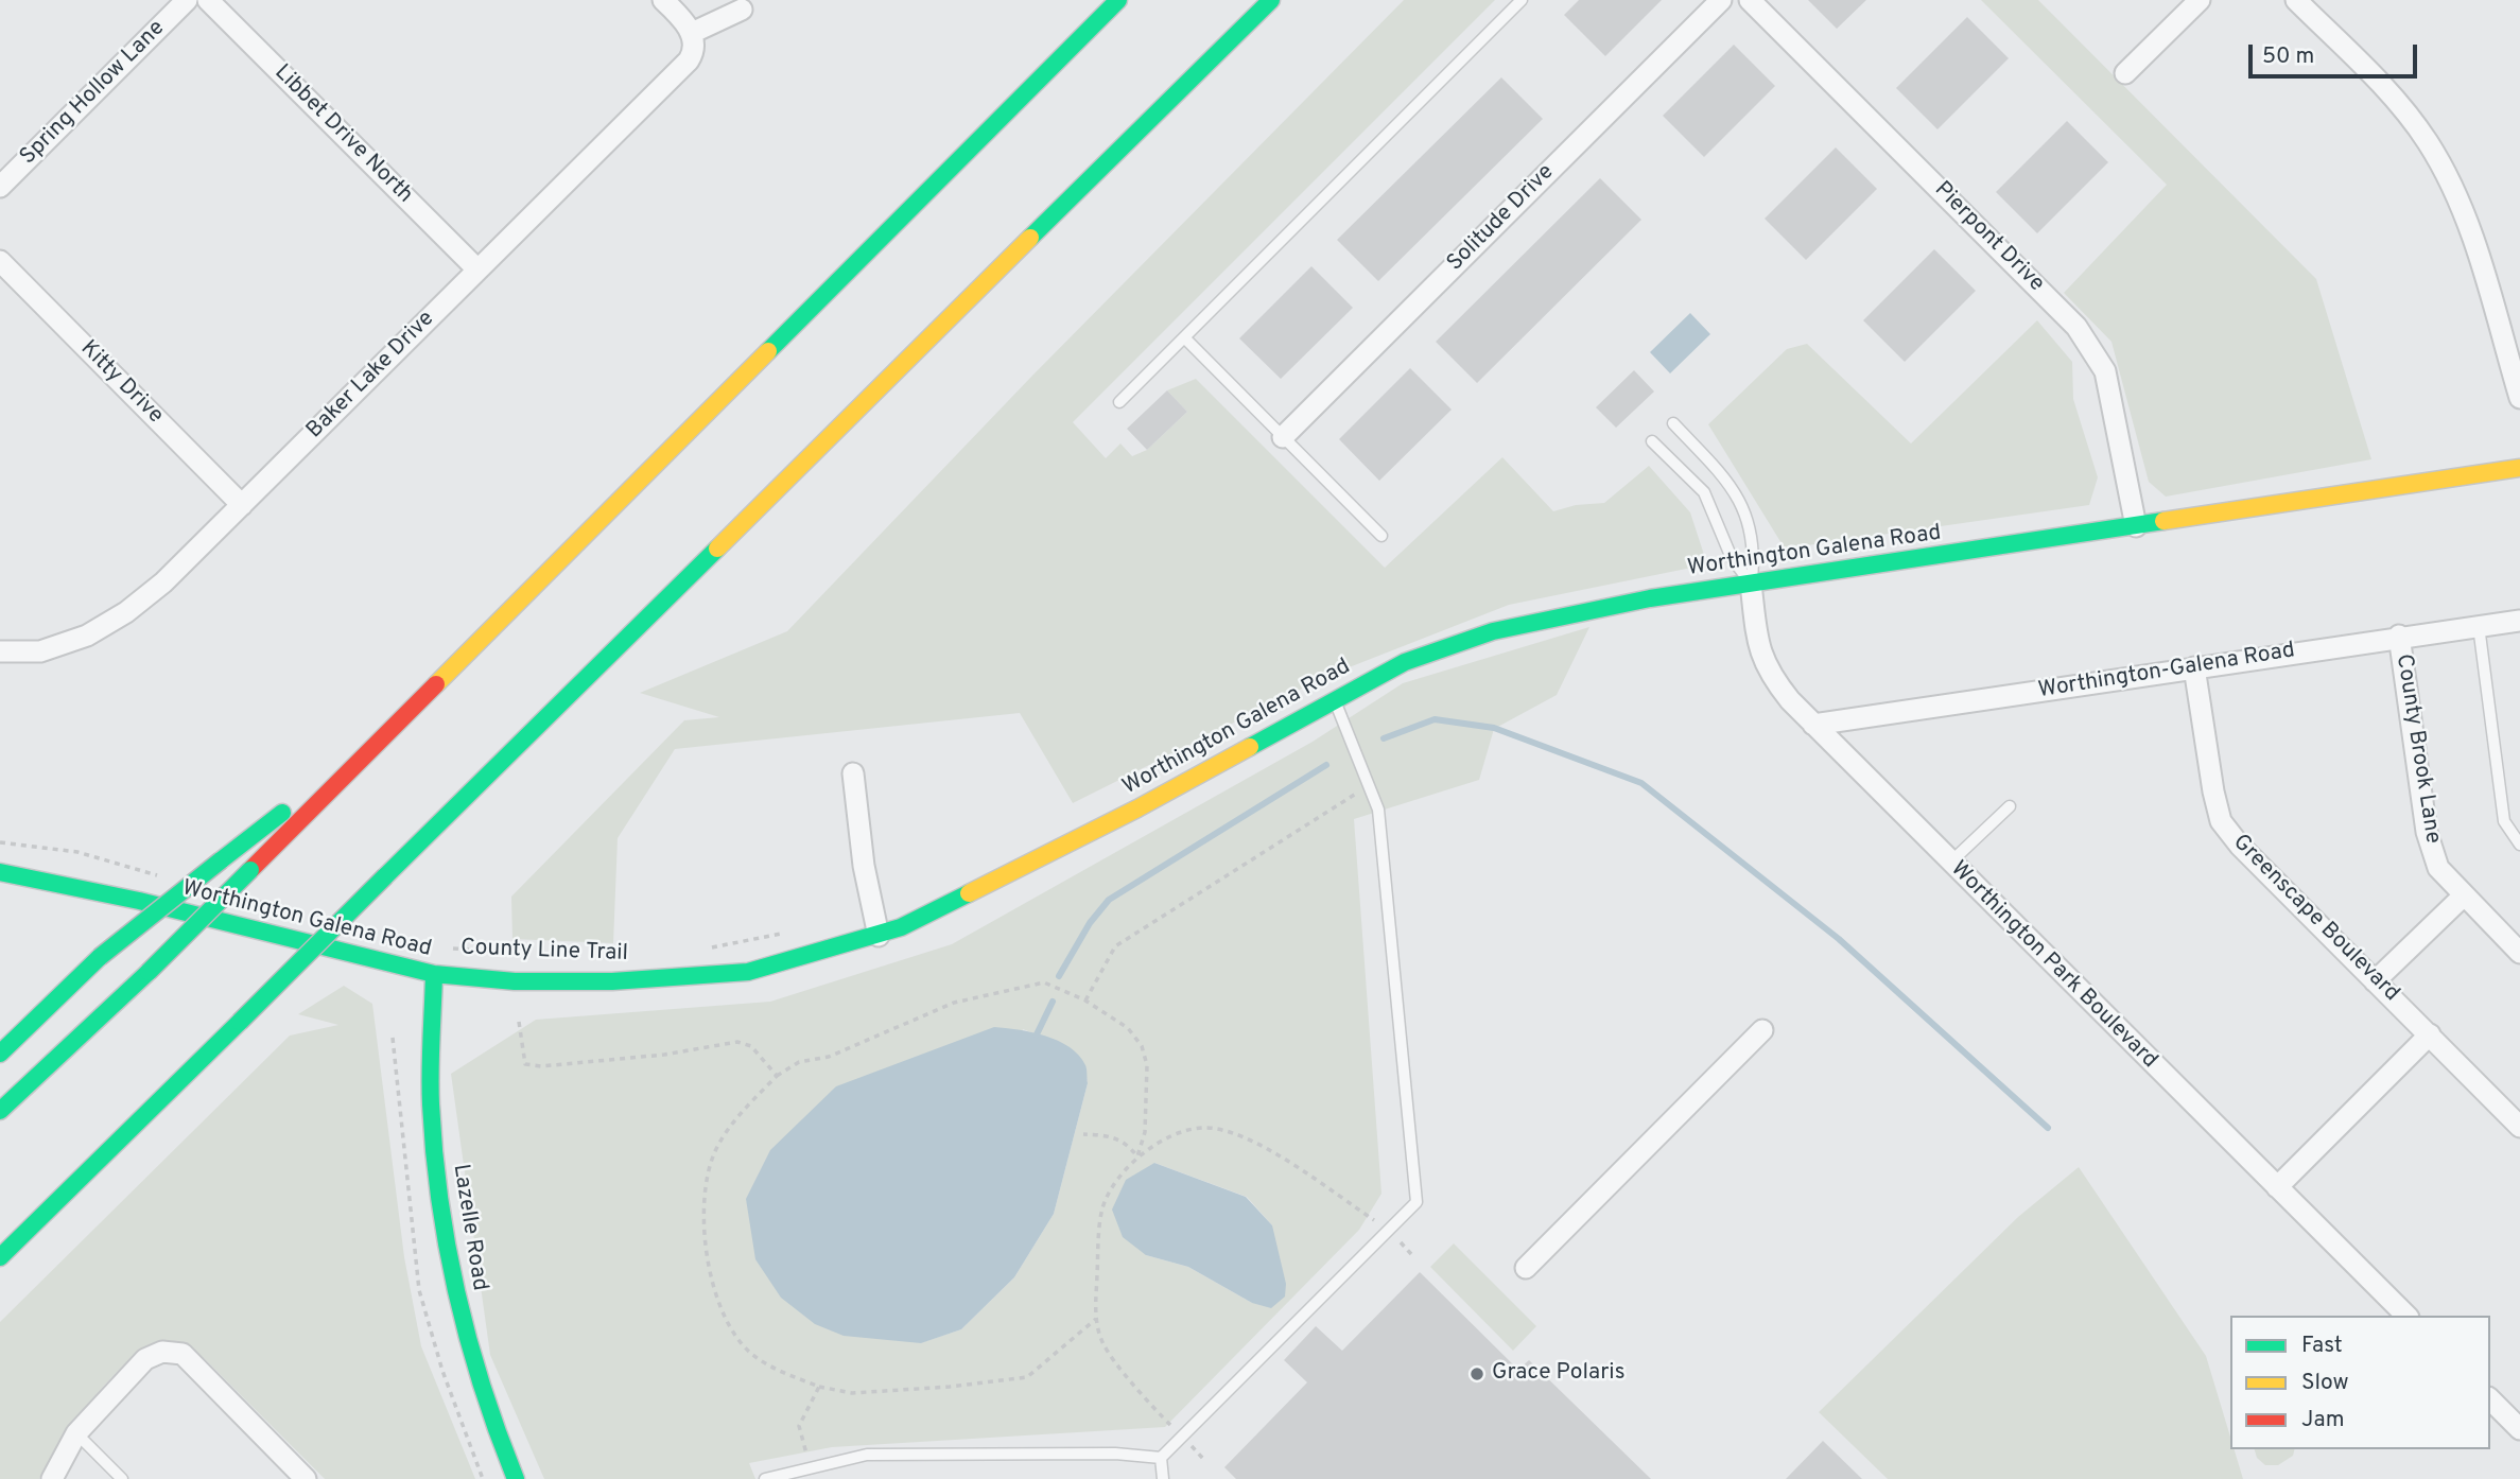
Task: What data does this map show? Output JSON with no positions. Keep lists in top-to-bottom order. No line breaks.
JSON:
{"streets":{"main road":["Worthington Galena Road","Lazelle Road"],"street":["Spring Hollow Lane","Libbet Drive North","Solitude Drive","Pierpont Drive","Baker Lake Drive","Kitty Drive","Worthington-Galena Road","County Brook Lane","Greenscape Boulevard","Worthington Park Boulevard"],"path":["County Line Trail"]},"crossings":[["Libbet Drive North","Baker Lake Drive"],["Pierpont Drive","Worthington Galena Road"],["Baker Lake Drive","Kitty Drive"],["Worthington Galena Road","Worthington Park Boulevard"],["Worthington Galena Road","Lazelle Road"],["Worthington-Galena Road","County Brook Lane"],["Worthington-Galena Road","Greenscape Boulevard"],["Worthington-Galena Road","Worthington Park Boulevard"]],"places":["Grace Polaris"],"legend":["Fast","Slow","Jam"],"scale_bar":"50 m"}
